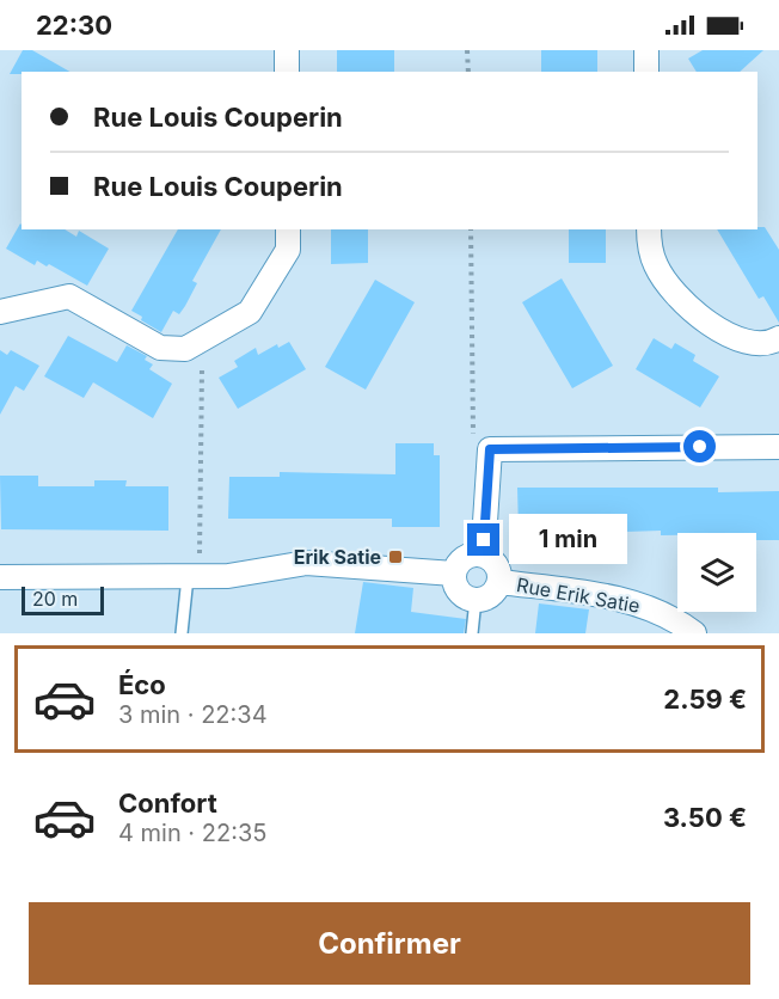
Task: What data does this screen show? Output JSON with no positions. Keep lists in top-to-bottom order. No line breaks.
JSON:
{"streets":{"street":["Rue Erik Satie"]},"places":{"transit":["Erik Satie"]},"scale_bar":"20 m","page":{"status":"22:30","banner":["Rue Louis Couperin","Rue Louis Couperin"],"bubble":"1 min","scale":"20 m","list":[{"name":"Éco","note":"3 min · 22:34","value":"2.59 €"},{"name":"Confort","note":"4 min · 22:35","value":"3.50 €"}],"buttons":"Confirmer"}}
